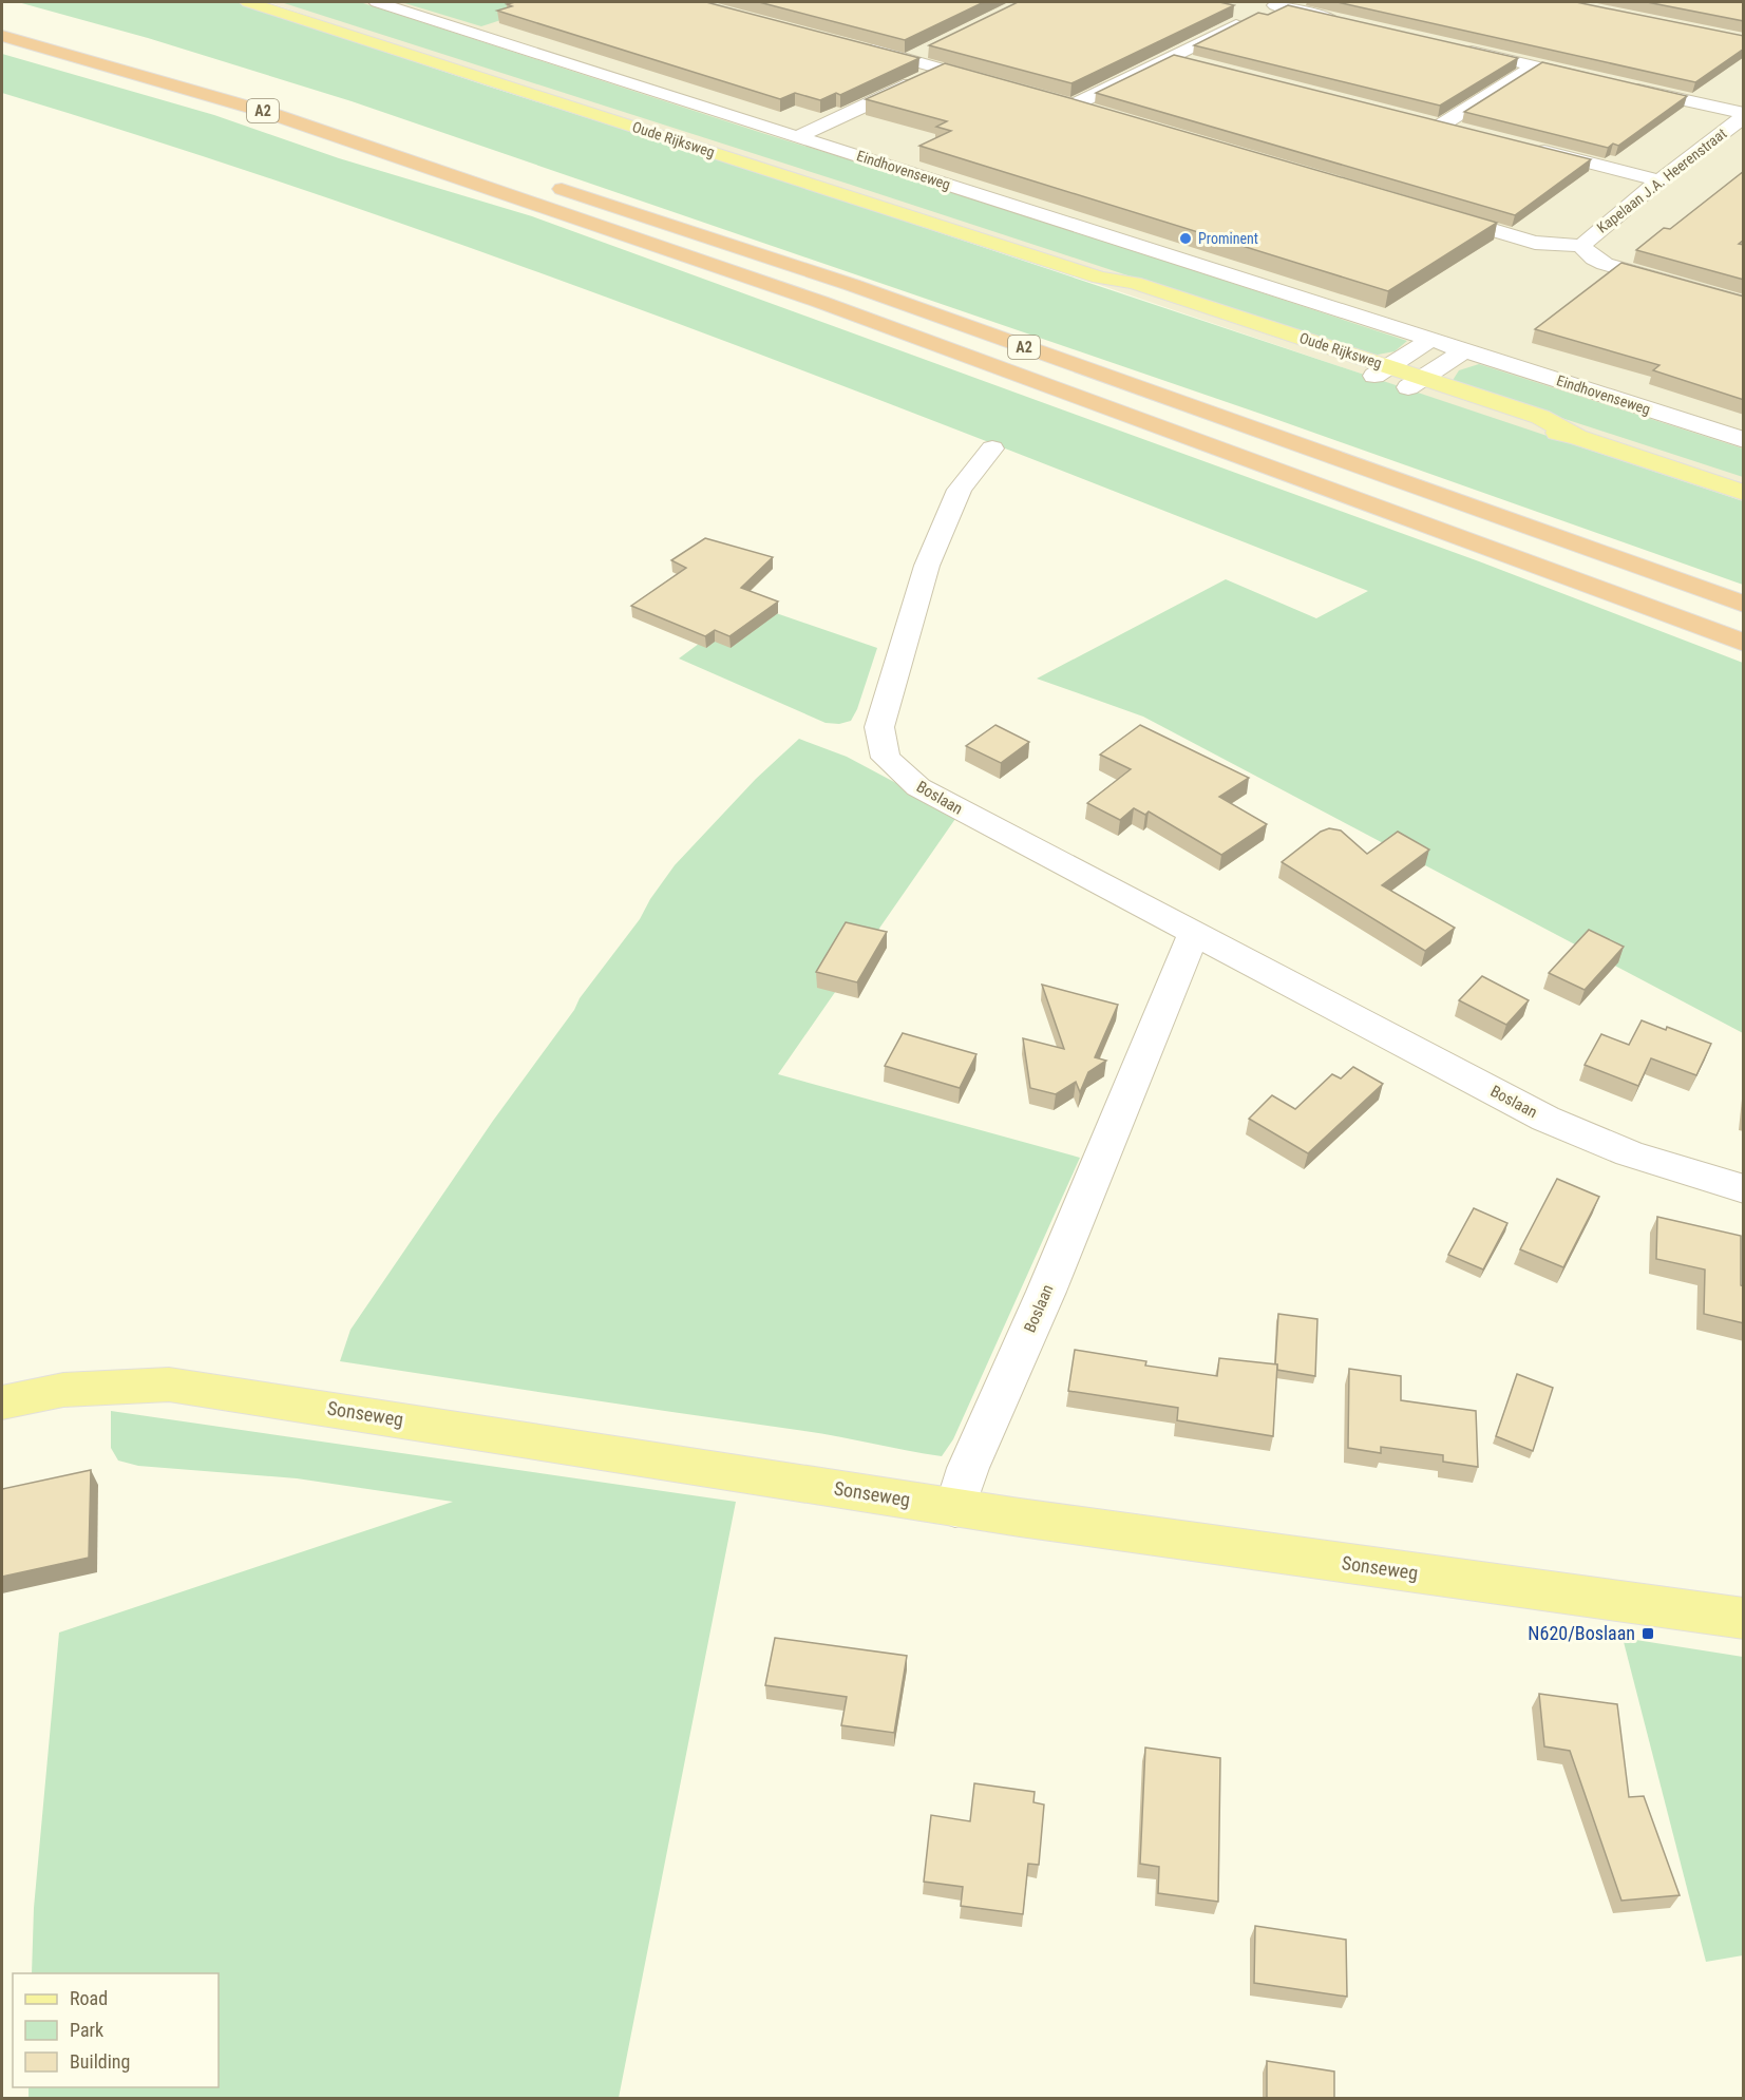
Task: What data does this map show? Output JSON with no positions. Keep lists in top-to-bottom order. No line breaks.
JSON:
{"streets":{"highway":["A2"],"main road":["Oude Rijksweg","Sonseweg"],"street":["Eindhovenseweg","Kapelaan J.A. Heerenstraat","Boslaan"]},"crossings":[["Boslaan","Sonseweg"]],"places":{"other":["Prominent"],"transit":["N620/Boslaan"]},"legend":["Road","Park","Building"]}
